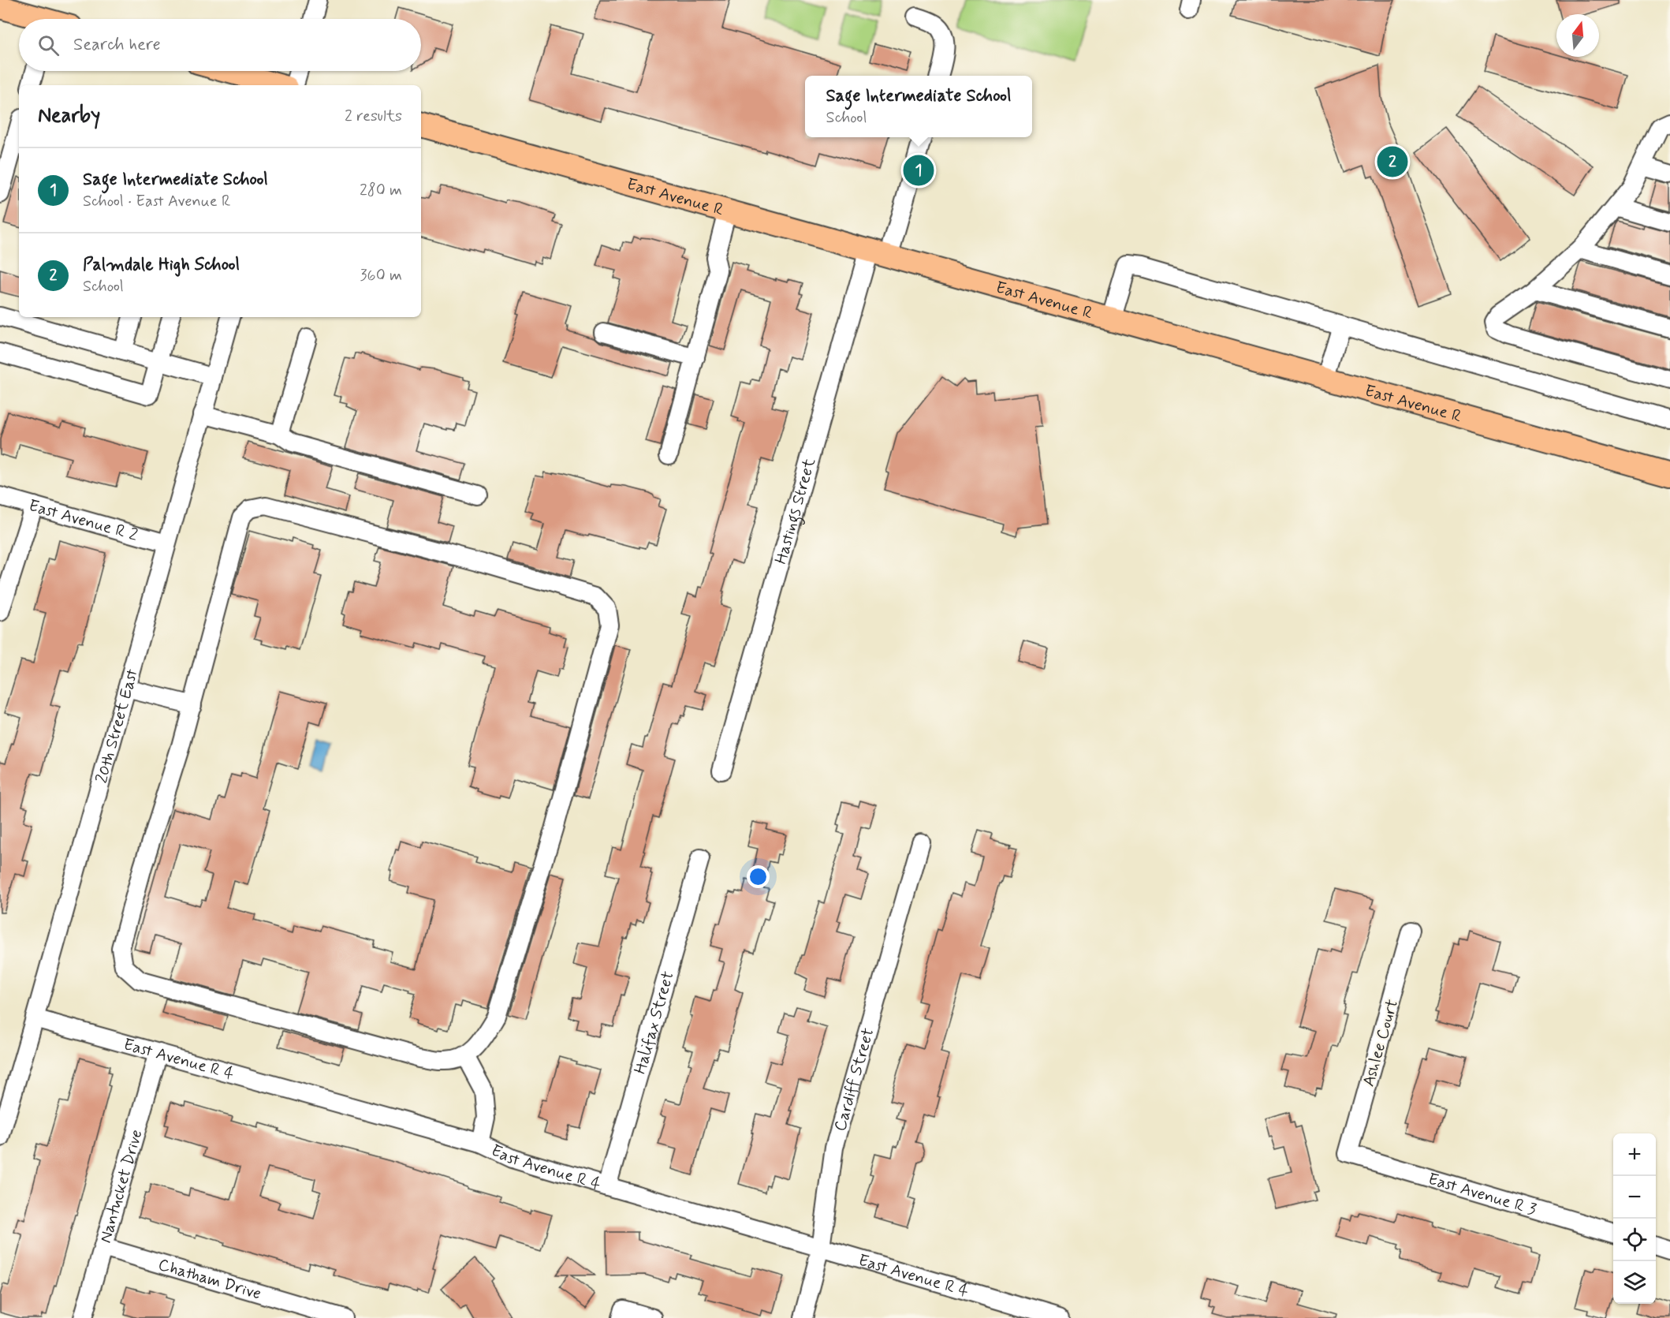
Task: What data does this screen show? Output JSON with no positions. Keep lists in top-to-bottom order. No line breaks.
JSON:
{"streets":{"main road":["East Avenue R"],"street":["Hastings Street","East Avenue R 2","20th Street East","Halifax Street","Ashlee Court","East Avenue R 4","Cardiff Street","Nantucket Drive","East Avenue R 3","Chatham Drive"]},"crossings":[["East Avenue R","Hastings Street"],["East Avenue R 2","20th Street East"],["20th Street East","East Avenue R 4"],["Halifax Street","East Avenue R 4"],["Ashlee Court","East Avenue R 3"],["East Avenue R 4","Cardiff Street"],["East Avenue R 4","Nantucket Drive"],["Nantucket Drive","Chatham Drive"]],"north":"top","page":{"search":"Search here","popup":["Sage Intermediate School","School"],"heading":["Nearby","2 results"],"pins":["2","1"],"list":[{"mark":"1","name":"Sage Intermediate School","note":"School · East Avenue R","value":"280 m"},{"mark":"2","name":"Palmdale High School","note":"School","value":"360 m"}],"map_buttons":["+","−"]}}
